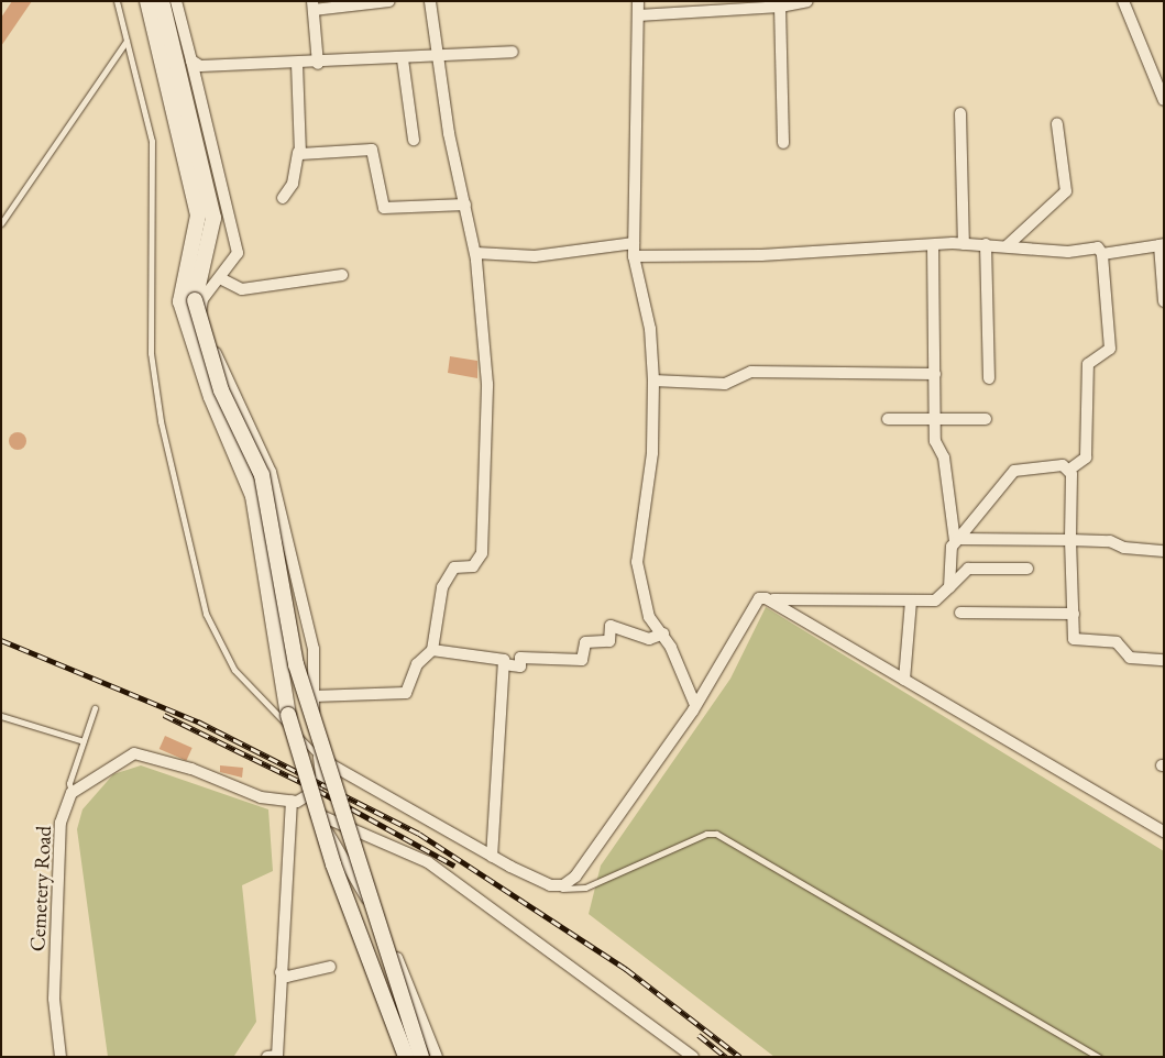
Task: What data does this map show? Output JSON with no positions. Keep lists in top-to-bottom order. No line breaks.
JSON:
{"streets":{"street":["Cemetery Road"]}}
